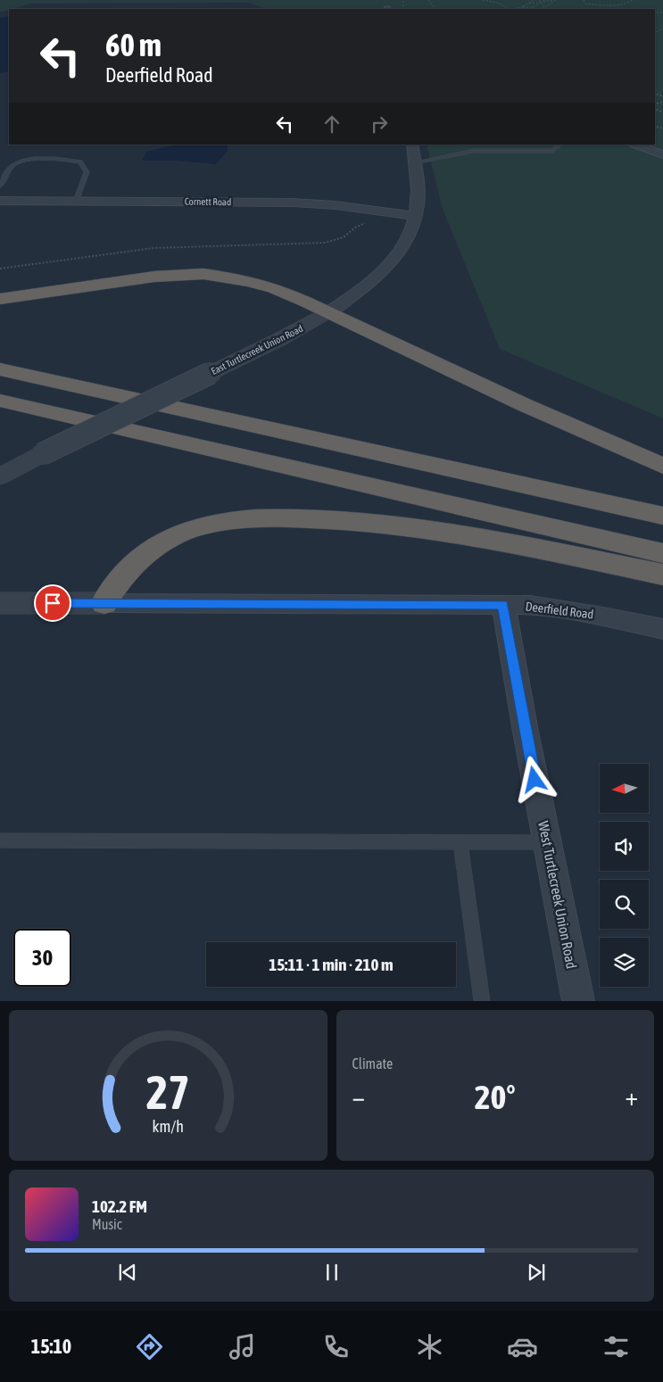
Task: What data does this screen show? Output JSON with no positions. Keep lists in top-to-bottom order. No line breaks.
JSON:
{"streets":{"street":["Cornett Road","East Turtlecreek Union Road","Deerfield Road","West Turtlecreek Union Road"]},"crossings":[["Cornett Road","East Turtlecreek Union Road"],["Deerfield Road","West Turtlecreek Union Road"]],"north":"left","page":{"turn":["60 m","Deerfield Road"],"limit":"30","trip":"15:11 · 1 min · 210 m","tile":"Climate","heat":["−","20°","+"],"song":["102.2 FM","Music"],"tabs":"15:10","gauge":["27","km/h"]}}
